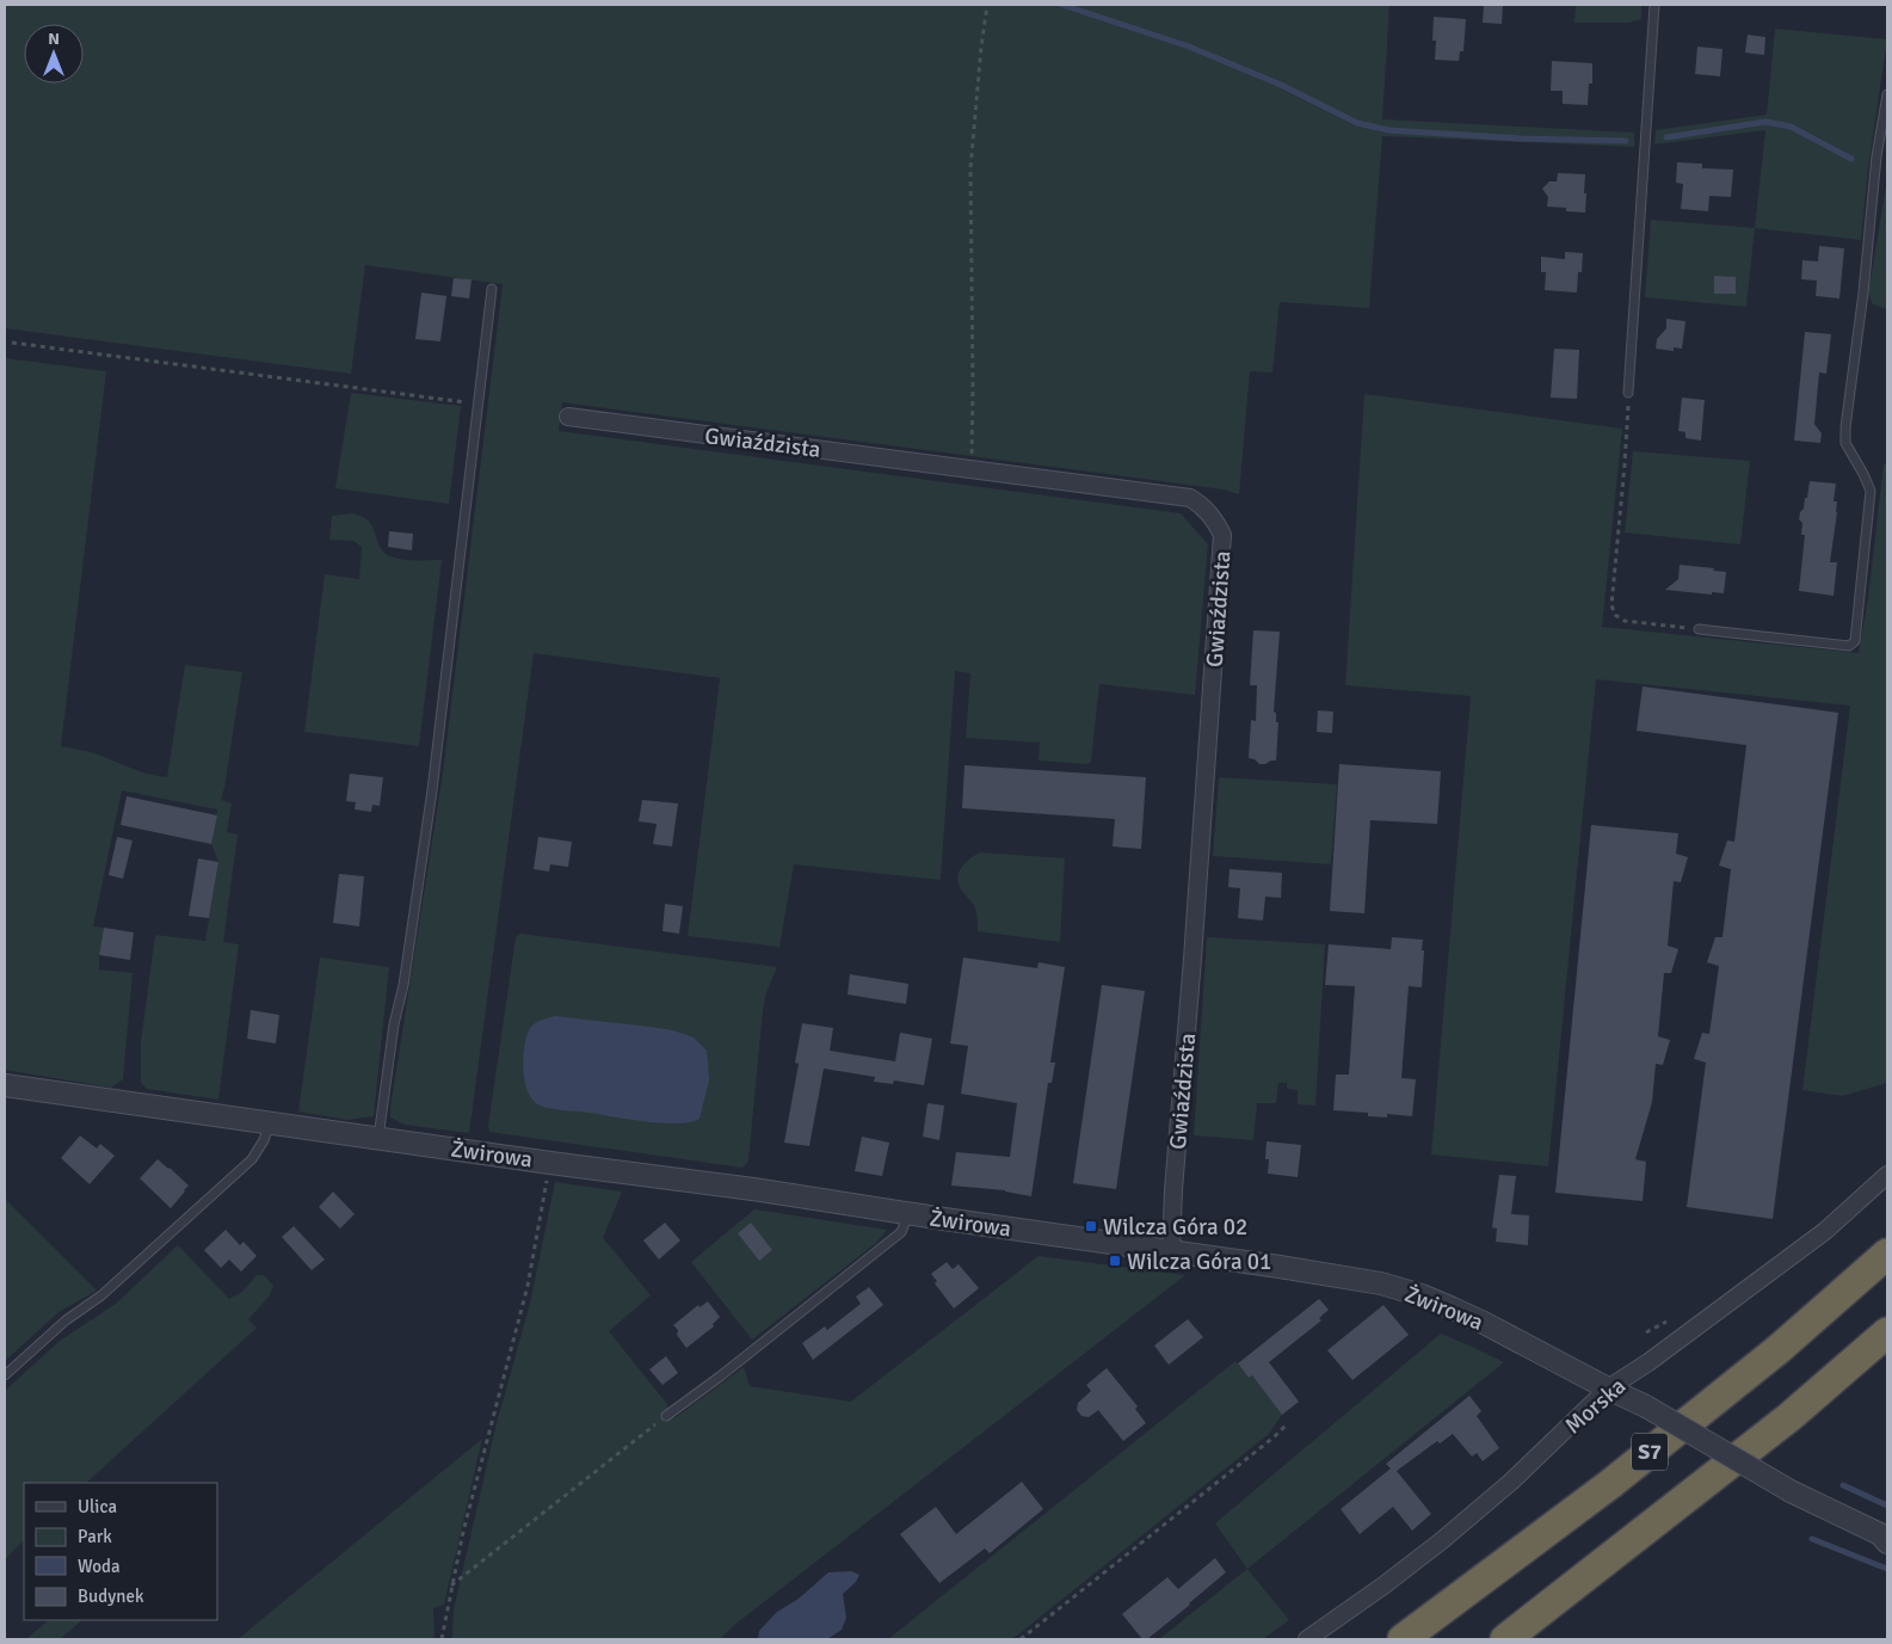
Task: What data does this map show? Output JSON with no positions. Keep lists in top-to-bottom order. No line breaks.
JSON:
{"streets":{"highway":["S7"],"street":["Gwiaździsta","Żwirowa","Morska"]},"crossings":[["Gwiaździsta","Żwirowa"],["Żwirowa","Morska"]],"places":{"transit":["Wilcza Góra 02","Wilcza Góra 01"]},"legend":["Ulica","Park","Woda","Budynek"],"north":"top"}
